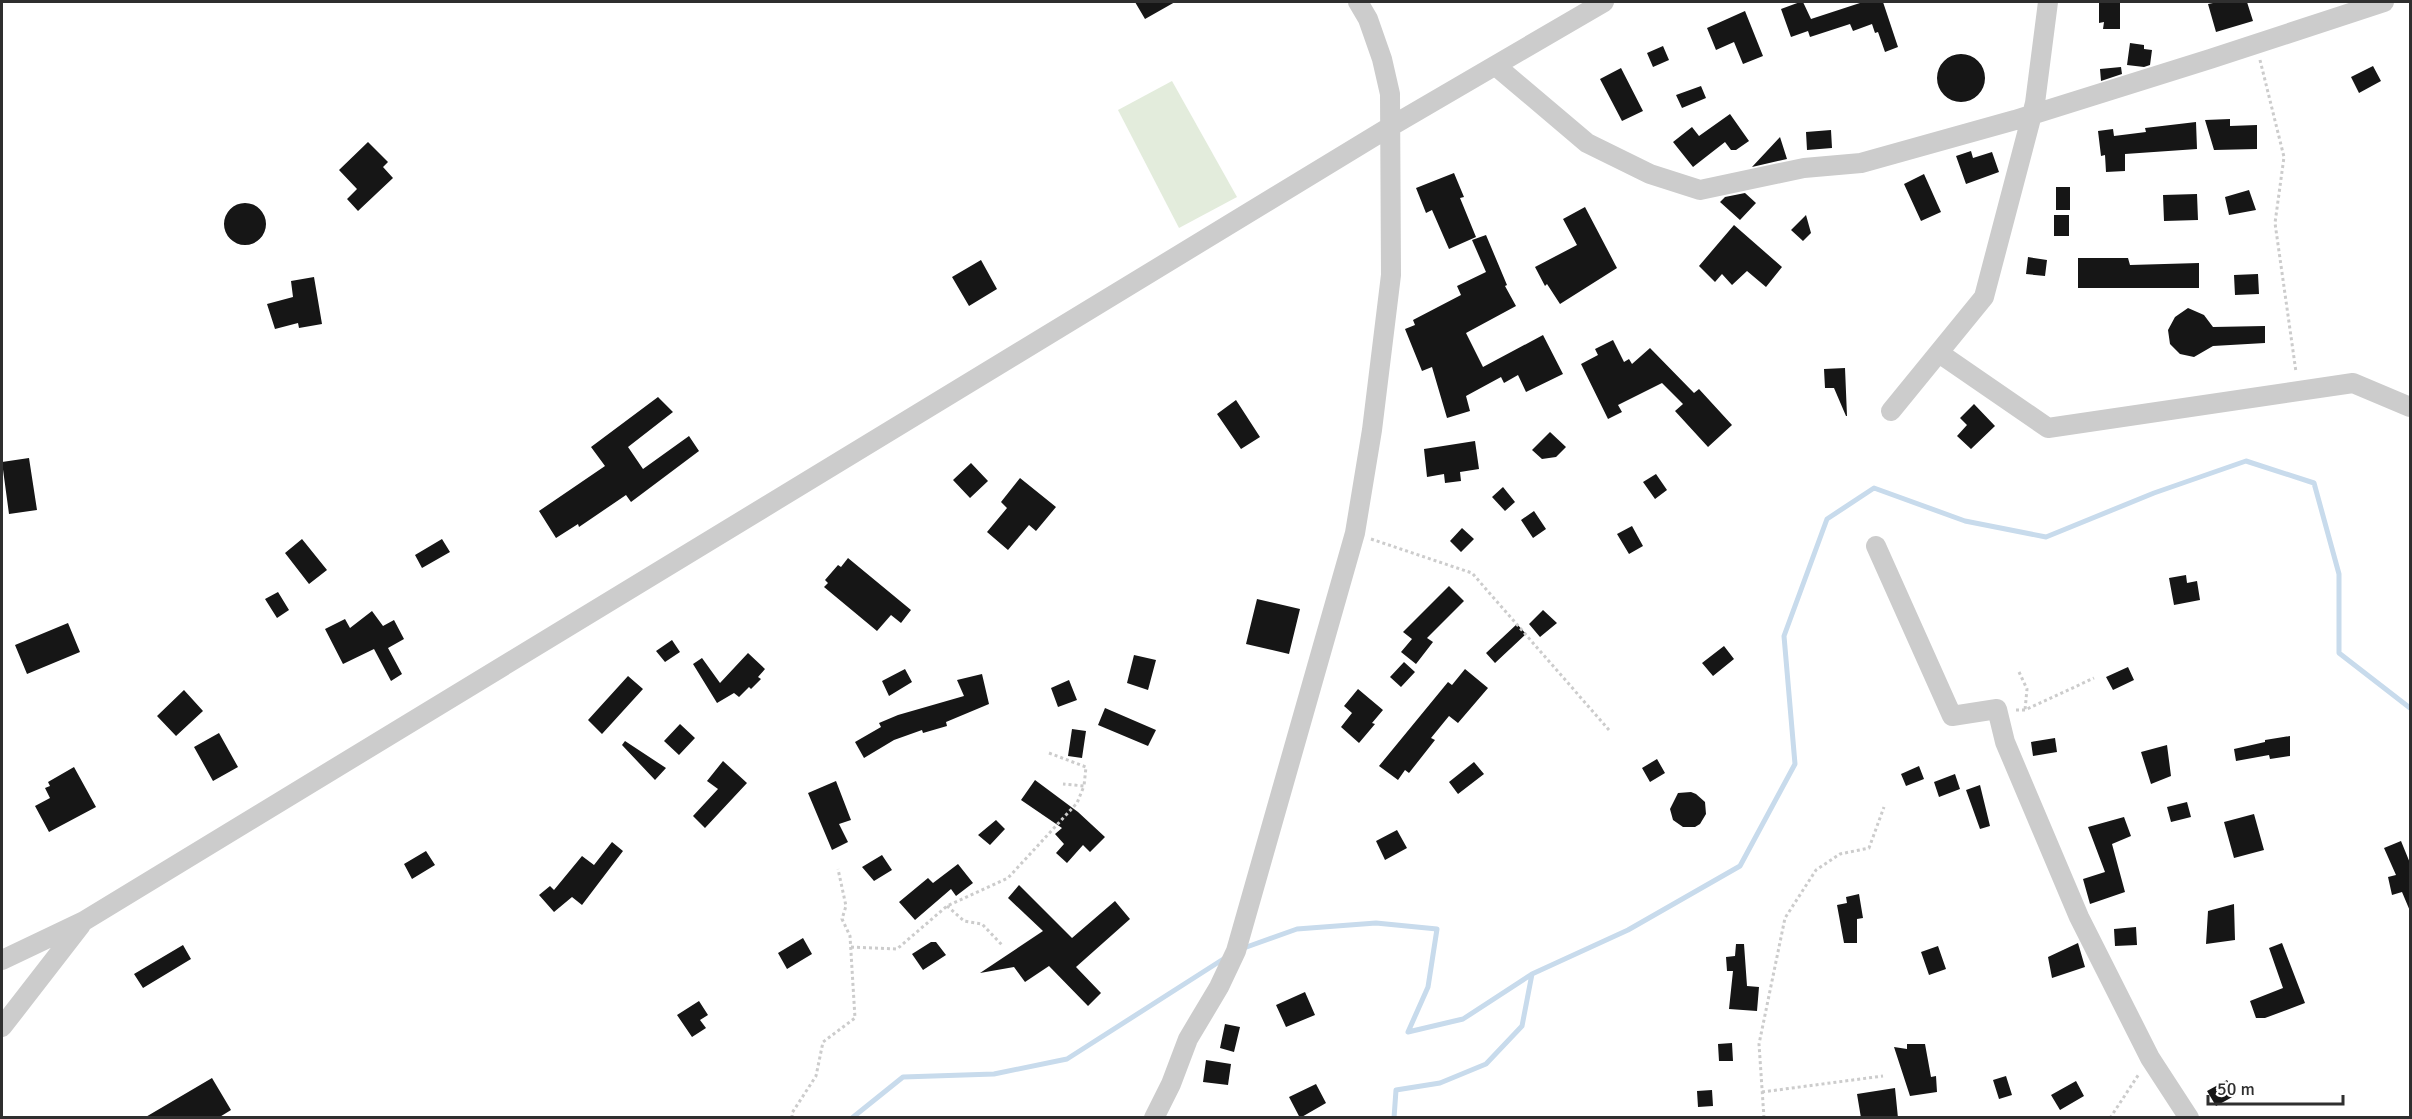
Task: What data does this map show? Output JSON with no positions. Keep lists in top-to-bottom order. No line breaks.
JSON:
{"scale_bar":"50 m"}
